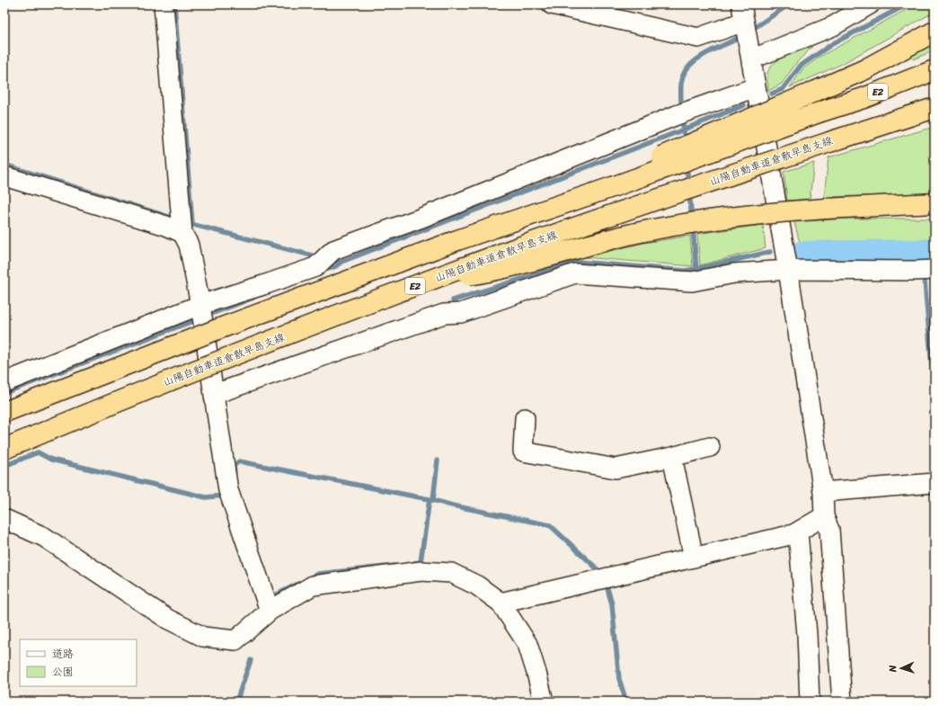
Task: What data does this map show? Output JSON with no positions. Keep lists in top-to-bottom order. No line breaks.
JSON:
{"streets":{"highway":["E2","山陽自動車道倉敷早島支線"]},"legend":["道路","公園"],"north":"left"}
